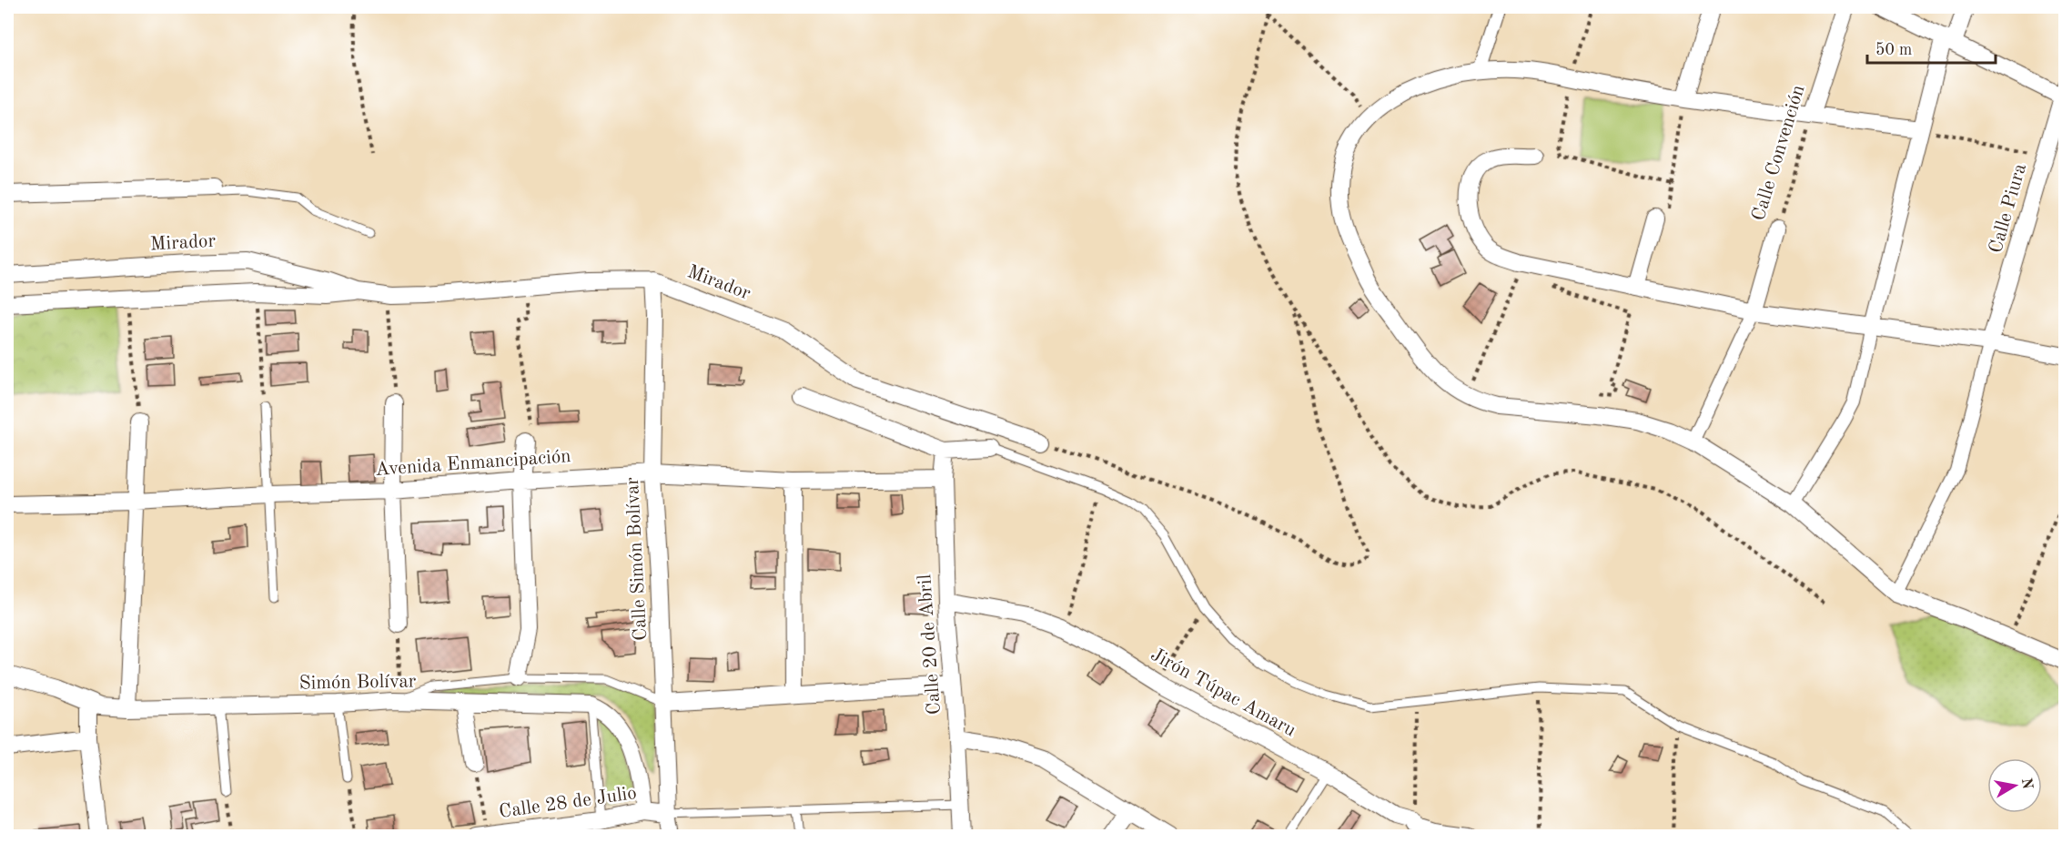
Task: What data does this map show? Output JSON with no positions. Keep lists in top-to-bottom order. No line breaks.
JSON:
{"streets":{"street":["Calle Convención","Calle Piura","Mirador","Avenida Enmancipación","Calle Simón Bolívar","Calle 20 de Abril","Simón Bolívar","Jirón Túpac Amaru","Calle 28 de Julio"]},"crossings":[["Mirador","Calle Simón Bolívar"],["Avenida Enmancipación","Calle Simón Bolívar"],["Avenida Enmancipación","Calle 20 de Abril"],["Calle Simón Bolívar","Calle 28 de Julio"],["Calle 20 de Abril","Jirón Túpac Amaru"]],"scale_bar":"50 m","north":"right"}
